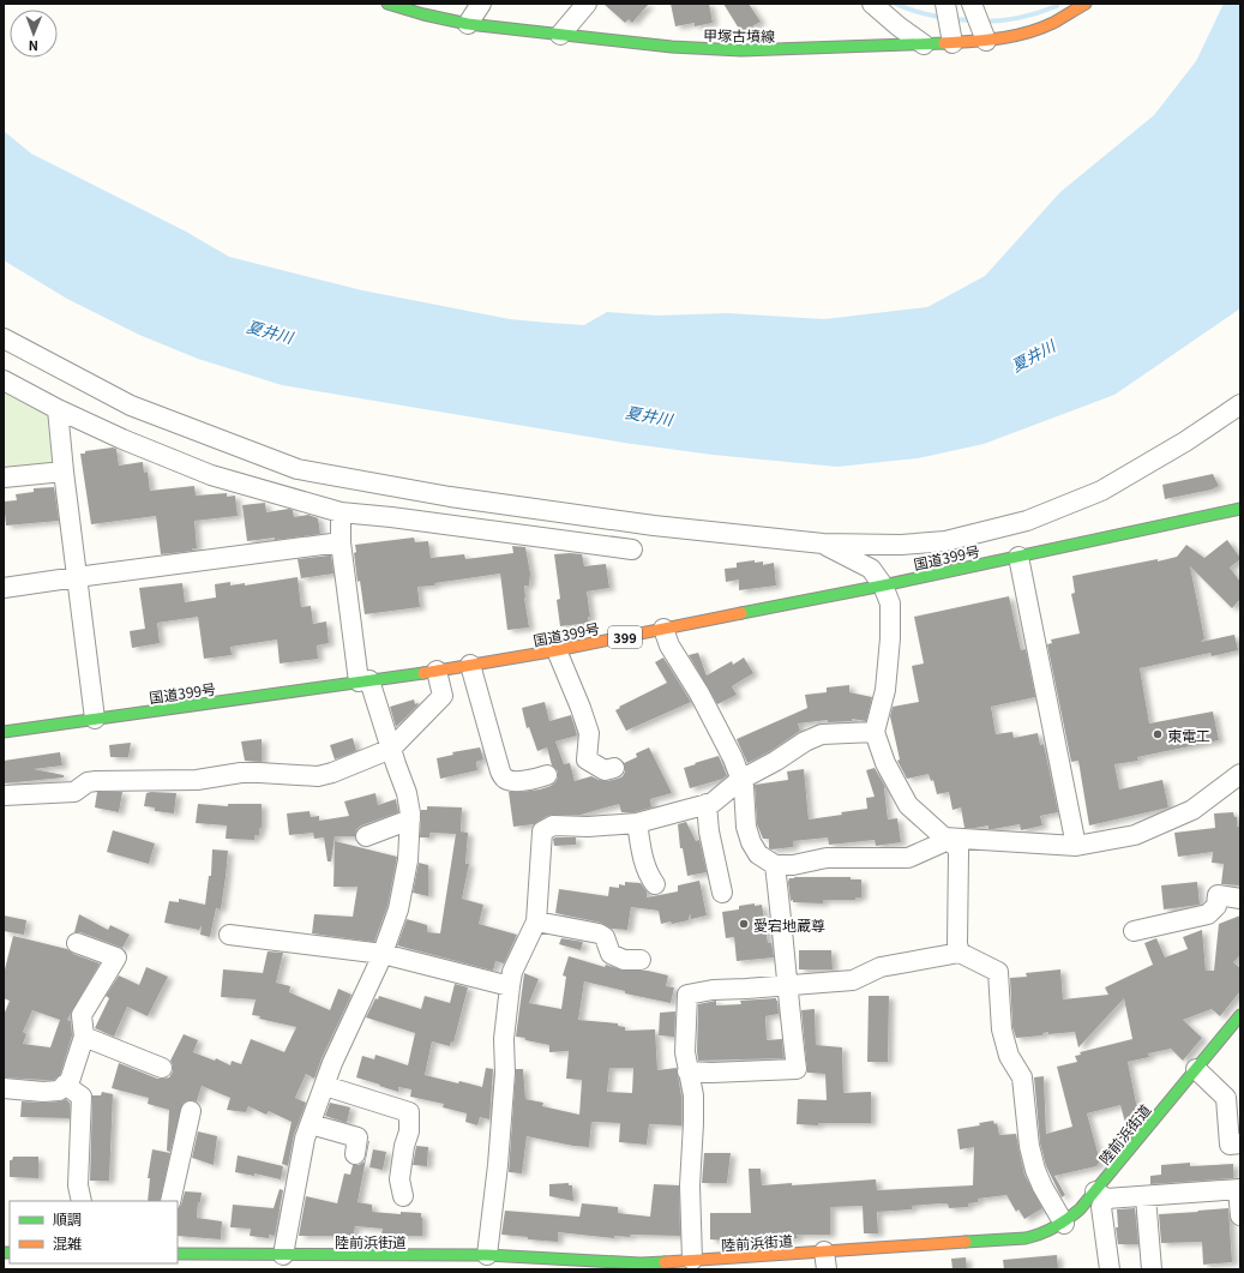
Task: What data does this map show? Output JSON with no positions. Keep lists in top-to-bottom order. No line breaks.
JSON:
{"streets":{"main road":["甲塚古墳線","国道399号","399","陸前浜街道"]},"water":["夏井川"],"places":["東電工","愛宕地蔵尊"],"legend":["順調","混雑"],"north":"bottom"}
